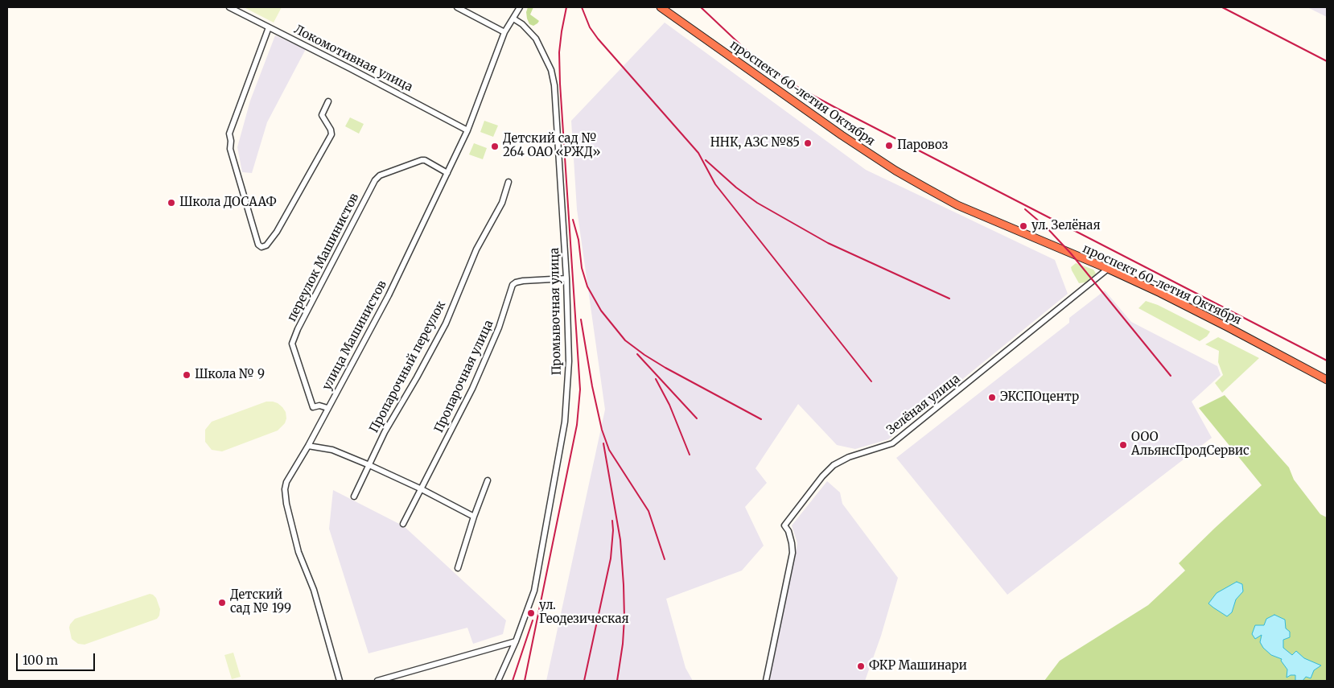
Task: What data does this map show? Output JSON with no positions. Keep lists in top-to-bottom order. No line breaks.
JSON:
{"streets":{"highway":["проспект 60-летия Октября"],"street":["Локомотивная улица","переулок Машинистов","Промывочная улица","улица Машинистов","Пропарочный переулок","Пропарочная улица","Зелёная улица"]},"crossings":[["Локомотивная улица","улица Машинистов"],["проспект 60-летия Октября","Зелёная улица"],["переулок Машинистов","улица Машинистов"],["Промывочная улица","улица Машинистов"],["Промывочная улица","Пропарочная улица"]],"places":["ННК, АЗС №85","Паровоз","Детский сад № 264 ОАО «РЖД»","Школа ДОСААФ","ул. Зелёная","Школа № 9","ЭКСПОцентр","ООО АльянсПродСервис","Детский сад № 199","ул. Геодезическая","ФКР Машинари"],"scale_bar":"100 m"}
